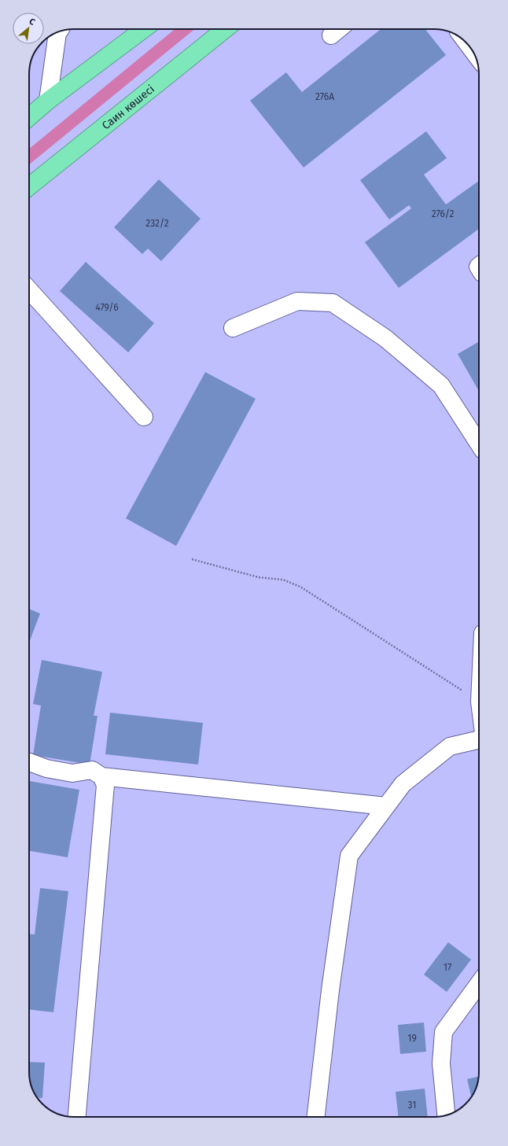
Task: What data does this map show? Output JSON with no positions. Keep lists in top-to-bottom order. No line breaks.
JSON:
{"streets":{"highway":["Саин көшесі"]},"house_numbers":["276А","276/2","232/2","479/6","17","19","31"],"north":"top right"}
